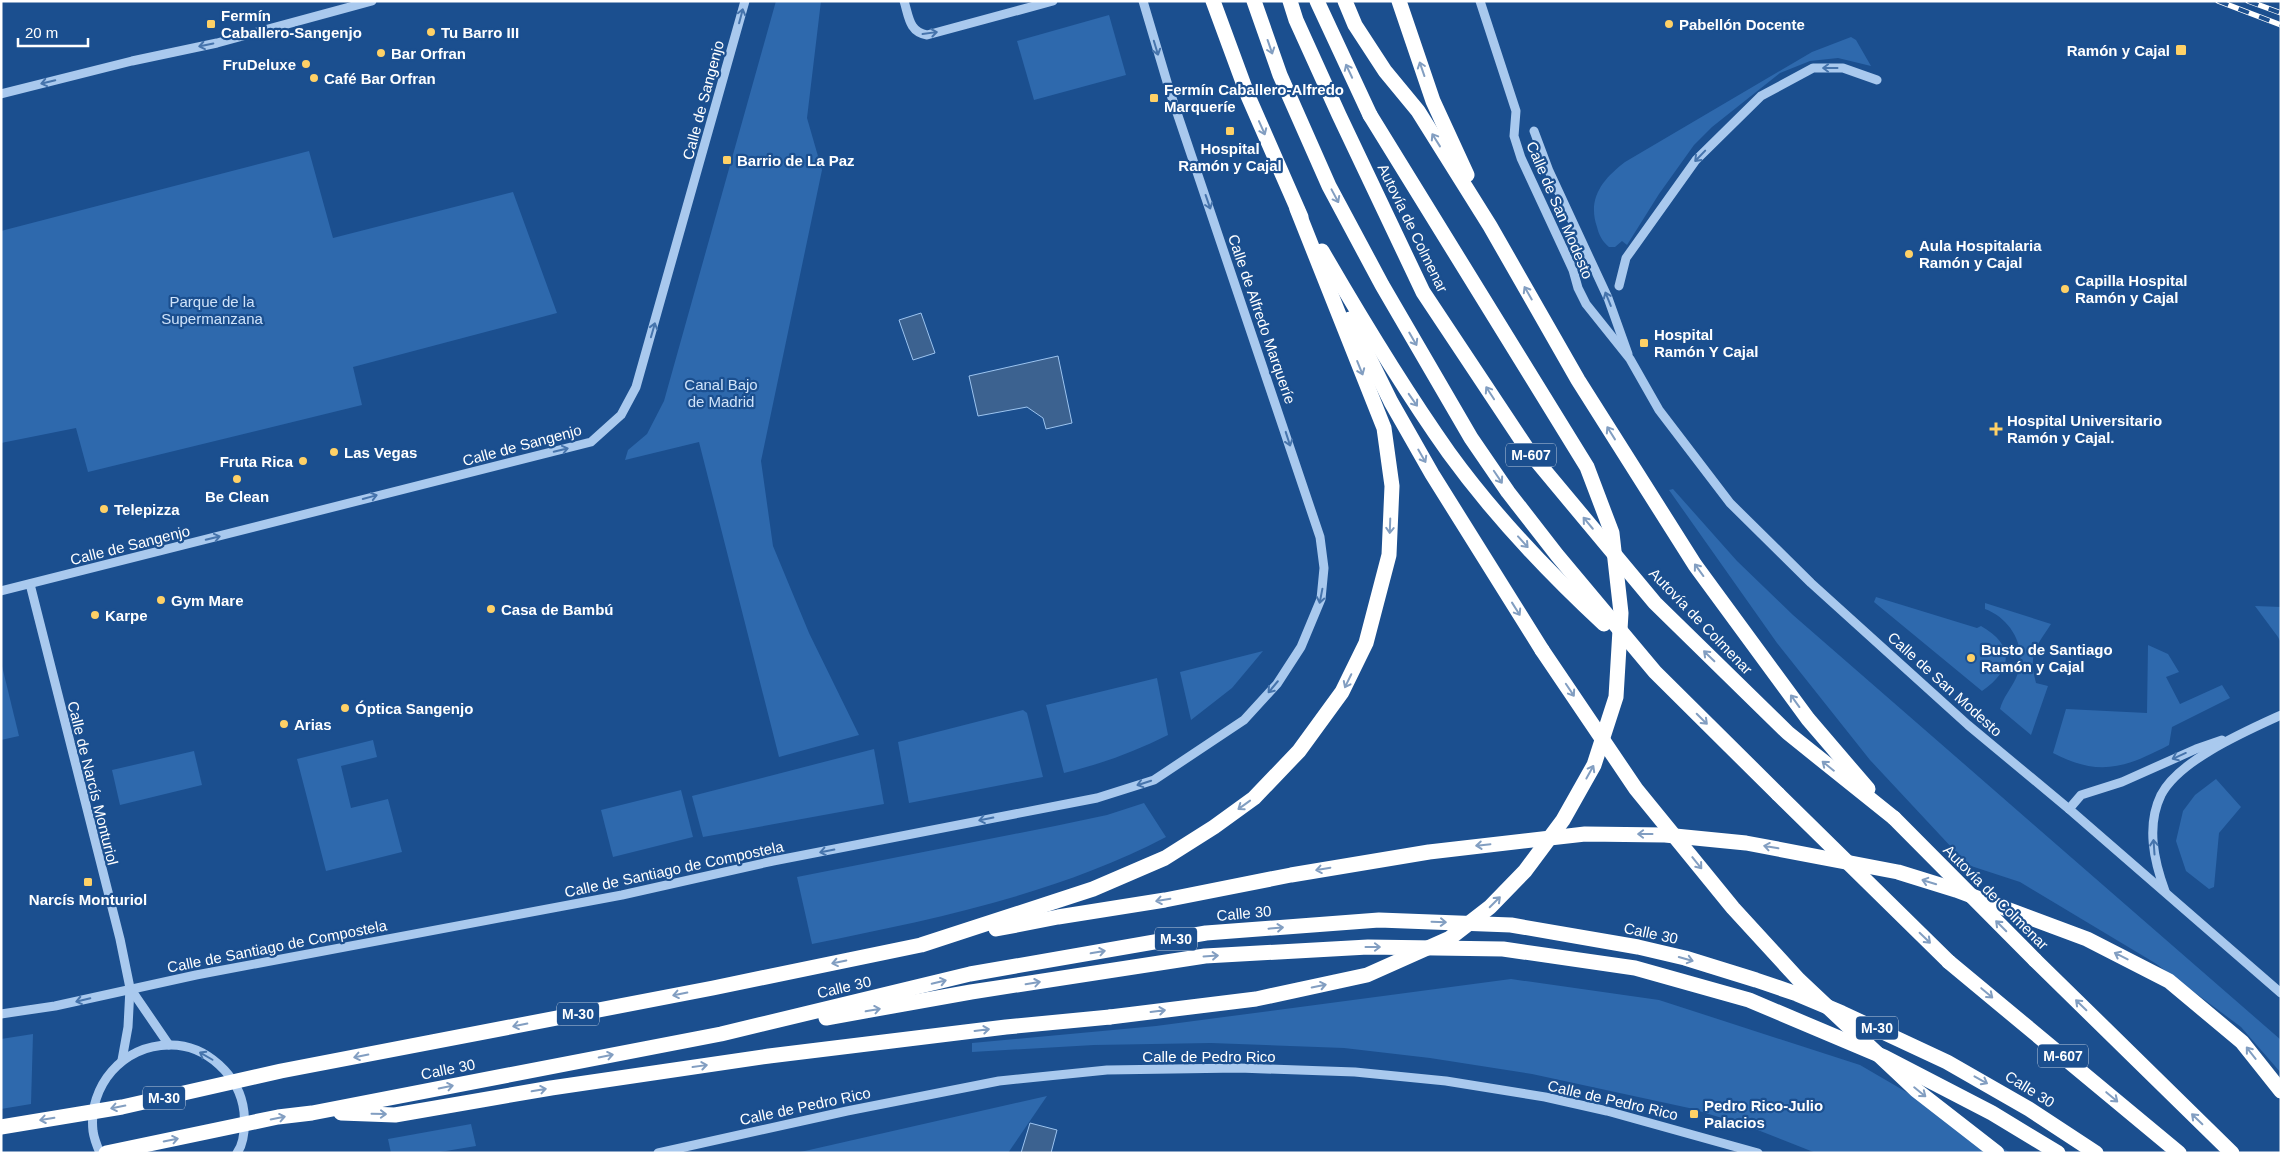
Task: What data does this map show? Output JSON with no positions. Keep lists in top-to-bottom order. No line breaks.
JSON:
{"streets":{"highway":["Autovía de Colmenar","M-607","Calle 30","M-30"],"street":["Calle de Sangenjo","Calle de San Modesto","Calle de Alfredo Marqueríe","Calle de Narcís Monturiol","Calle de Santiago de Compostela","Calle de Pedro Rico"]},"crossings":[["Calle de Sangenjo","Calle de Narcís Monturiol"],["Calle de Alfredo Marqueríe","Calle de Santiago de Compostela"],["Calle de Narcís Monturiol","Calle de Santiago de Compostela"],["Calle 30","M-30"]],"one_way":["Calle de Sangenjo","Calle de Alfredo Marqueríe","Calle de Santiago de Compostela"],"parks":["Parque de la Supermanzana","Canal Bajo de Madrid"],"places":{"transit":["Fermín Caballero-Sangenjo","Ramón y Cajal","Fermín Caballero-Alfredo Marqueríe","Hospital Ramón y Cajal","Barrio de La Paz","Hospital Ramón Y Cajal","Narcís Monturiol","Pedro Rico-Julio Palacios"],"other":["Pabellón Docente","Tu Barro III","Bar Orfran","FruDeluxe","Café Bar Orfran","Aula Hospitalaria Ramón y Cajal","Capilla Hospital Ramón y Cajal","Las Vegas","Fruta Rica","Be Clean","Telepizza","Gym Mare","Casa de Bambú","Karpe","Busto de Santiago Ramón y Cajal","Óptica Sangenjo","Arias"],"health":["Hospital Universitario Ramón y Cajal."]},"scale_bar":"20 m"}
